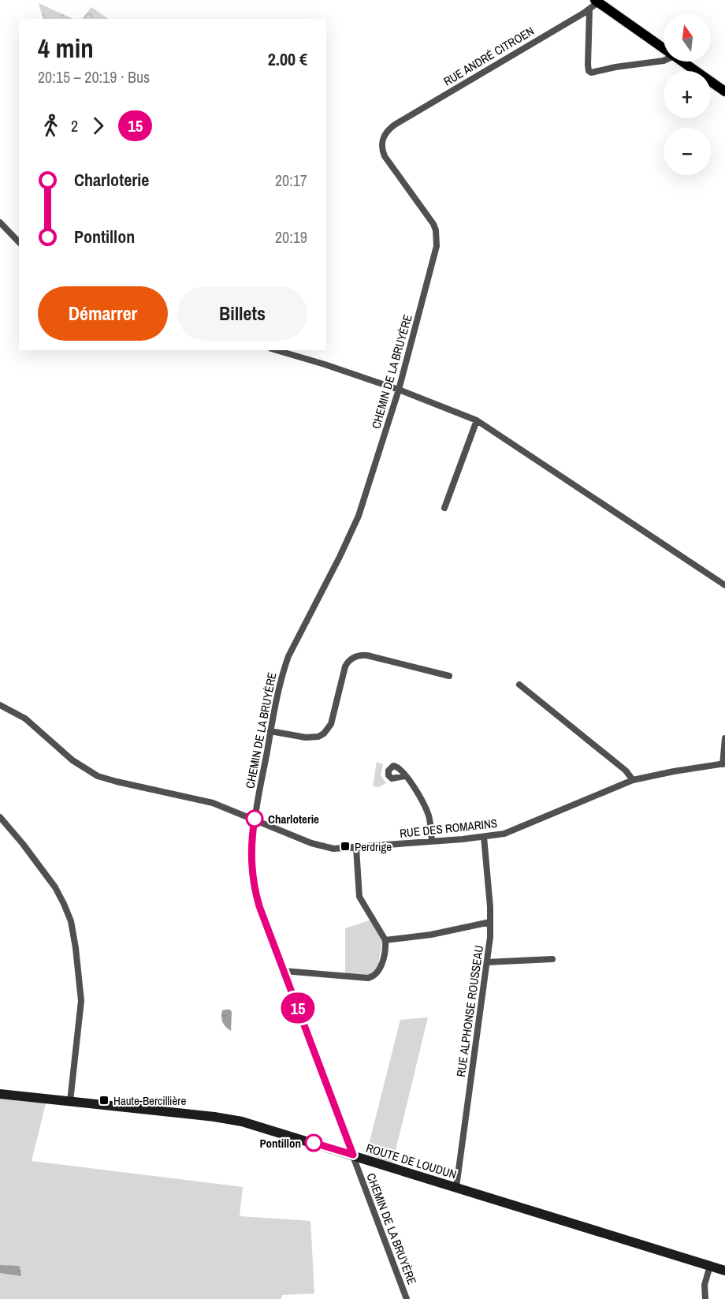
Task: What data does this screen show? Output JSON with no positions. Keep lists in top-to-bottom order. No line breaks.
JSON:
{"streets":{"main road":["ROUTE DE LOUDUN"],"street":["RUE ANDRÉ CITROEN","CHEMIN DE LA BRUYÈRE","RUE DES ROMARINS","RUE ALPHONSE ROUSSEAU"]},"crossings":[["RUE ANDRÉ CITROEN","CHEMIN DE LA BRUYÈRE"],["CHEMIN DE LA BRUYÈRE","RUE DES ROMARINS"],["CHEMIN DE LA BRUYÈRE","ROUTE DE LOUDUN"],["RUE DES ROMARINS","RUE ALPHONSE ROUSSEAU"],["RUE ALPHONSE ROUSSEAU","ROUTE DE LOUDUN"]],"places":{"other":["Charloterie","Pontillon"],"transit":["Perdrige","Haute-Bercillière"]},"lines":["bus line 15"],"north":"top","page":{"on_map":"15","map_buttons":["+","−"],"heading":["4 min","20:15 – 20:19 · Bus","2.00 €"],"legs":["2","15"],"list":[{"name":"Charloterie","value":"20:17"},{"name":"Pontillon","value":"20:19"}],"buttons":["Démarrer","Billets"]}}
